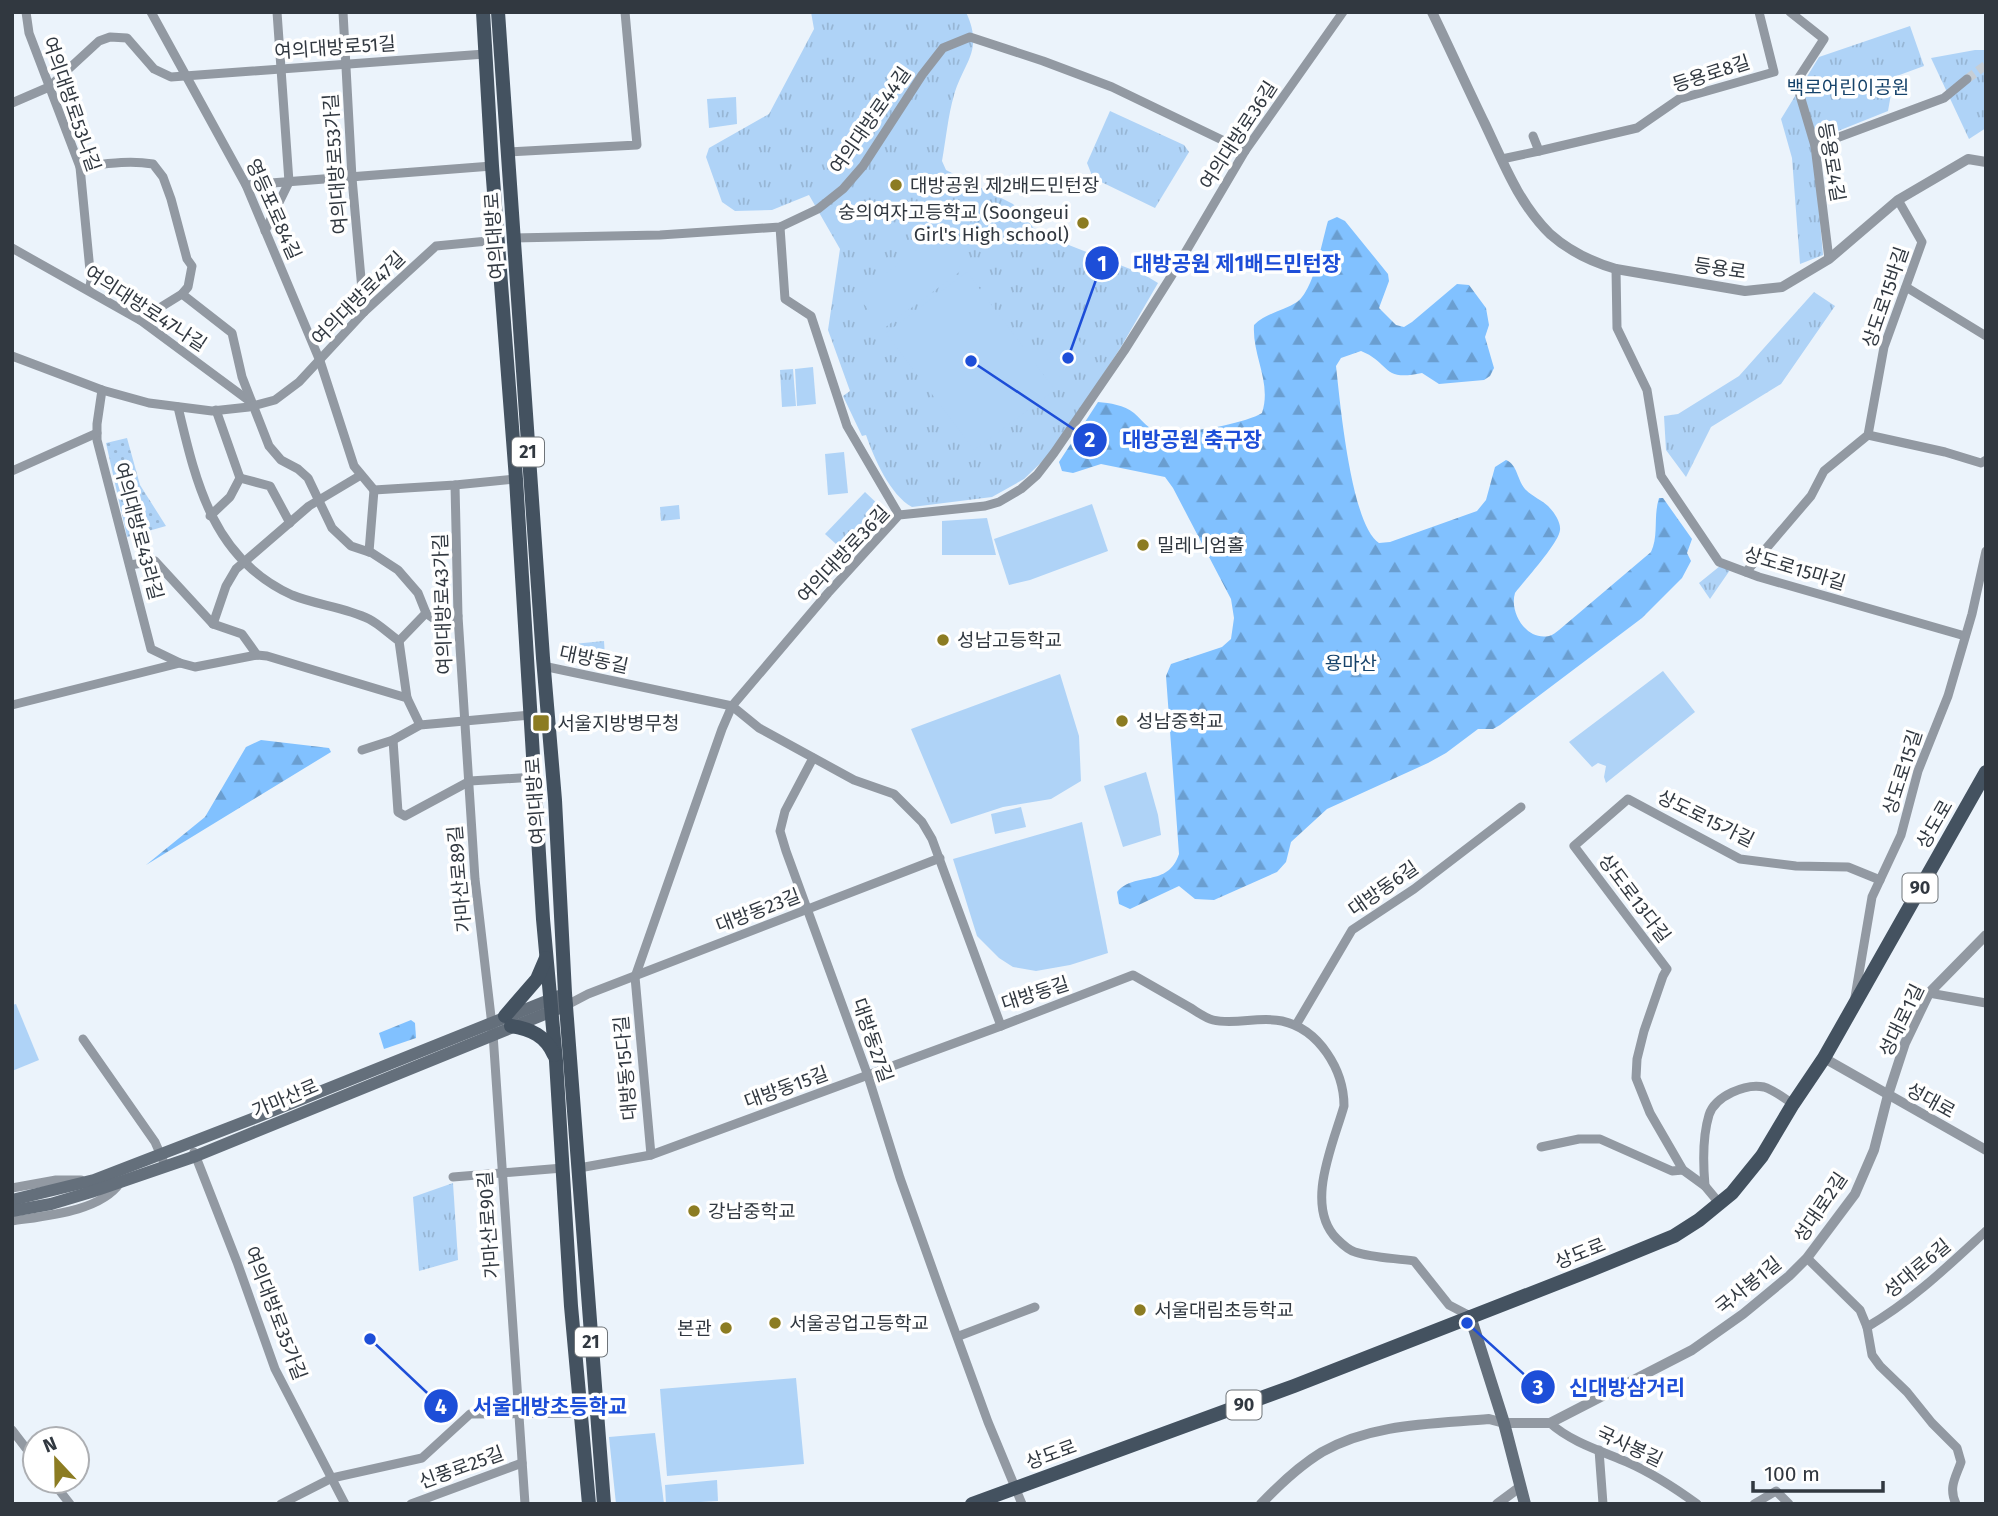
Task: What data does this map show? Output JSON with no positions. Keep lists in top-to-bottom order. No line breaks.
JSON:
{"streets":{"main road":["여의대방로","21","상도로","90","가마산로"],"street":["여의대방로51길","등용로8길","여의대방로53나길","여의대방로44길","여의대방로36길","등용로4길","여의대방로53가길","영등포로84길","등용로","상도로15바길","여의대방로47길","여의대방로47나길","여의대방로43라길","상도로15마길","여의대방로43가길","대방동길","상도로15길","상도로15가길","가마산로89길","대방동6길","상도로13다길","대방동23길","성대로1길","대방동27길","대방동15다길","대방동15길","성대로","성대로2길","가마산로90길","성대로6길","국사봉1길","여의대방로35가길","국사봉길","신풍로25길"]},"crossings":[["여의대방로51길","여의대방로53가길"],["여의대방로51길","영등포로84길"],["여의대방로51길","여의대방로"],["여의대방로53나길","여의대방로47나길"],["여의대방로44길","여의대방로36길"],["여의대방로44길","여의대방로"],["여의대방로44길","여의대방로47길"],["여의대방로36길","대방동길"],["여의대방로36길","대방동23길"],["여의대방로36길","대방동15다길"],["등용로4길","등용로"],["여의대방로53가길","여의대방로47길"],["영등포로84길","여의대방로47길"],["여의대방로","여의대방로47길"],["여의대방로","대방동길"],["여의대방로","가마산로89길"],["여의대방로","대방동23길"],["여의대방로","대방동15길"],["여의대방로","가마산로"],["등용로","상도로15바길"],["등용로","상도로15마길"],["여의대방로47길","여의대방로47나길"],["여의대방로47길","여의대방로43라길"],["상도로15마길","상도로15길"],["여의대방로43가길","가마산로89길"],["대방동길","대방동6길"],["대방동길","대방동23길"],["대방동길","대방동27길"],["대방동길","대방동15길"],["상도로15길","상도로15가길"],["상도로15길","상도로"],["상도로15가길","상도로13다길"],["상도로","대방동27길"],["상도로","성대로"],["가마산로89길","가마산로"],["가마산로89길","가마산로90길"],["대방동23길","대방동27길"],["대방동23길","대방동15다길"],["대방동23길","가마산로"],["성대로1길","성대로"],["성대로1길","성대로2길"],["대방동27길","대방동15길"],["대방동15다길","대방동15길"],["가마산로","가마산로90길"],["가마산로","여의대방로35가길"],["성대로","성대로2길"],["성대로2길","국사봉1길"],["가마산로90길","신풍로25길"],["성대로6길","국사봉1길"],["국사봉1길","국사봉길"]],"parks":["백로어린이공원","용마산"],"places":{"other":["대방공원 제2배드민턴장","숭의여자고등학교 (Soongeui Girl's High school)","대방공원 제1배드민턴장","대방공원 축구장","밀레니엄홀","성남고등학교","성남중학교","강남중학교","서울대림초등학교","서울공업고등학교","신대방삼거리","본관","서울대방초등학교"],"transit":["서울지방병무청"]},"scale_bar":"100 m","north":"top"}
